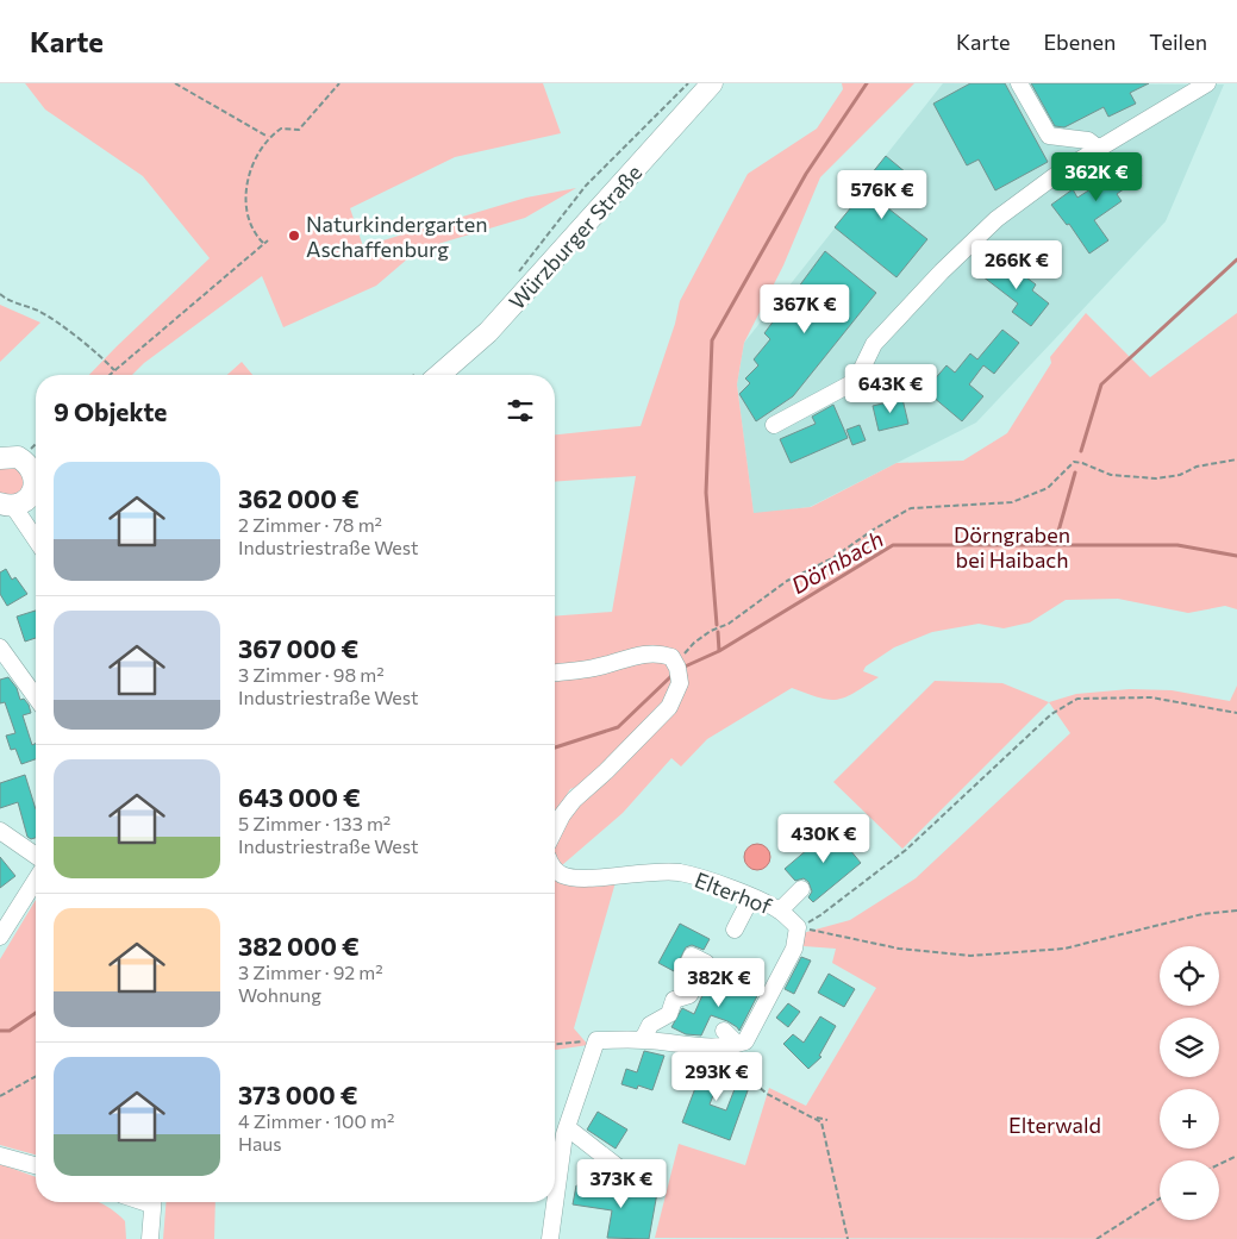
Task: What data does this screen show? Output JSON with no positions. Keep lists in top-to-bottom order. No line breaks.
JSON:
{"streets":{"main road":["Würzburger Straße"],"street":["Elterhof"]},"water":["Dörnbach"],"parks":["Dörngraben bei Haibach","Elterwald"],"places":["Naturkindergarten Aschaffenburg"],"page":{"header":"Karte","nav":["Karte","Ebenen","Teilen"],"price":["362K €","576K €","266K €","367K €","643K €","430K €","382K €","293K €","373K €"],"heading":"9 Objekte","list":[{"name":"362 000 €","note":"2 Zimmer · 78 m² · Industriestraße West"},{"name":"367 000 €","note":"3 Zimmer · 98 m² · Industriestraße West"},{"name":"643 000 €","note":"5 Zimmer · 133 m² · Industriestraße West"},{"name":"382 000 €","note":"3 Zimmer · 92 m² · Wohnung"},{"name":"373 000 €","note":"4 Zimmer · 100 m² · Haus"}],"map_buttons":["+","−"]}}
